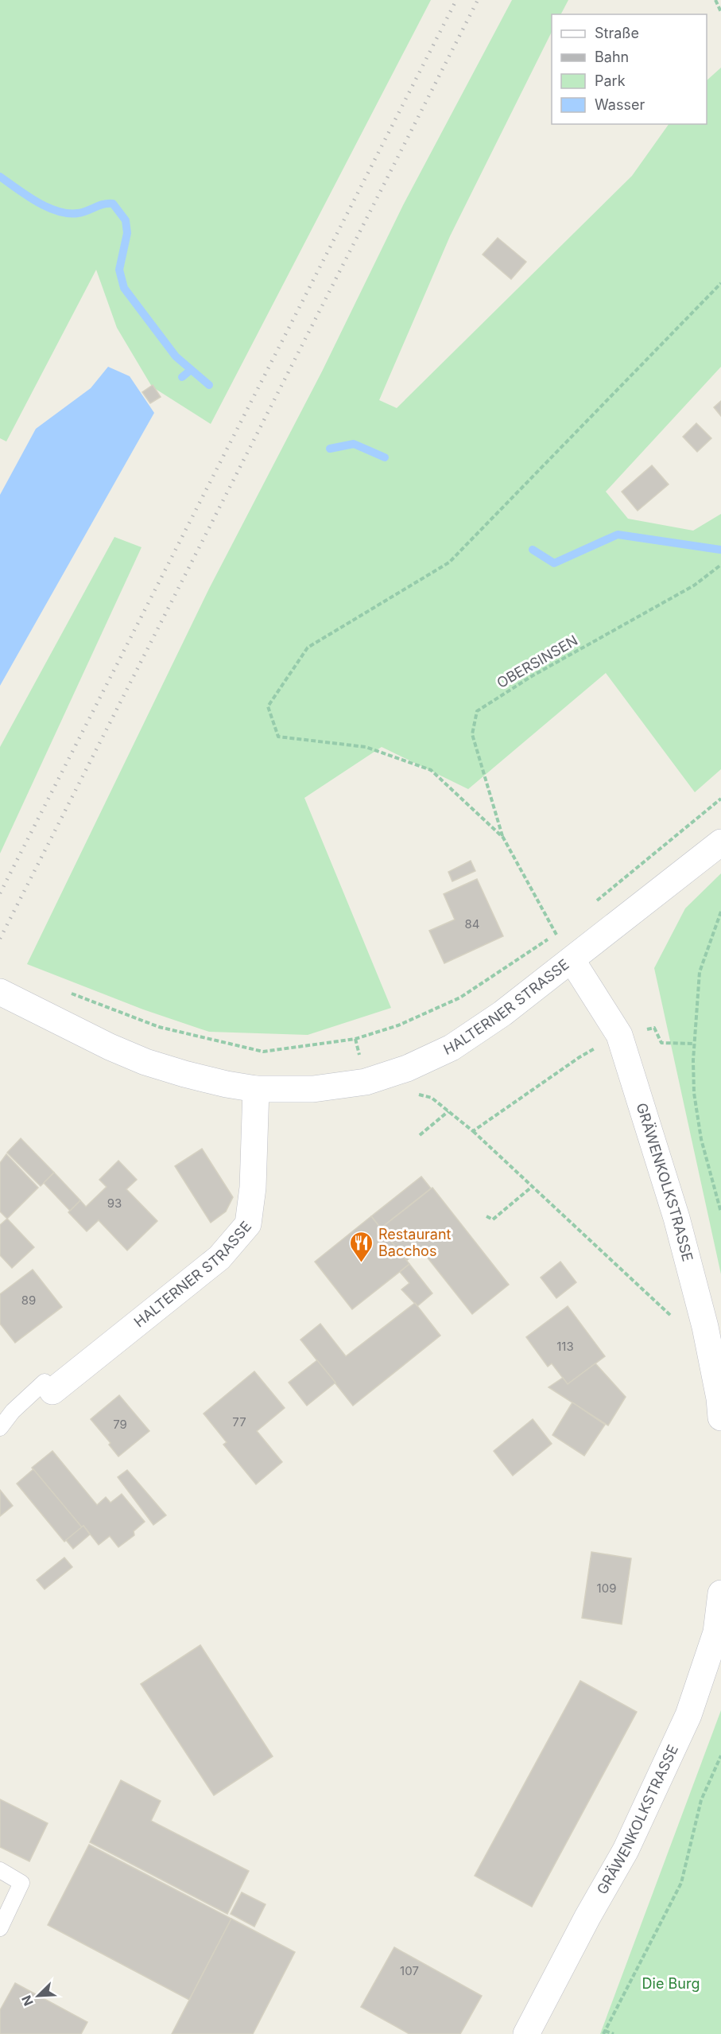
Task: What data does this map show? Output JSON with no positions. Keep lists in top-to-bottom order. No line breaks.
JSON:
{"streets":{"street":["HALTERNER STRASSE","GRÄWENKOLKSTRASSE"],"path":["OBERSINSEN"]},"crossings":[["HALTERNER STRASSE","GRÄWENKOLKSTRASSE"]],"parks":["Die Burg"],"places":{"restaurant":["Restaurant Bacchos"]},"house_numbers":["84","93","89","113","77","79","109","107"],"legend":["Straße","Bahn","Park","Wasser"],"north":"bottom left"}
